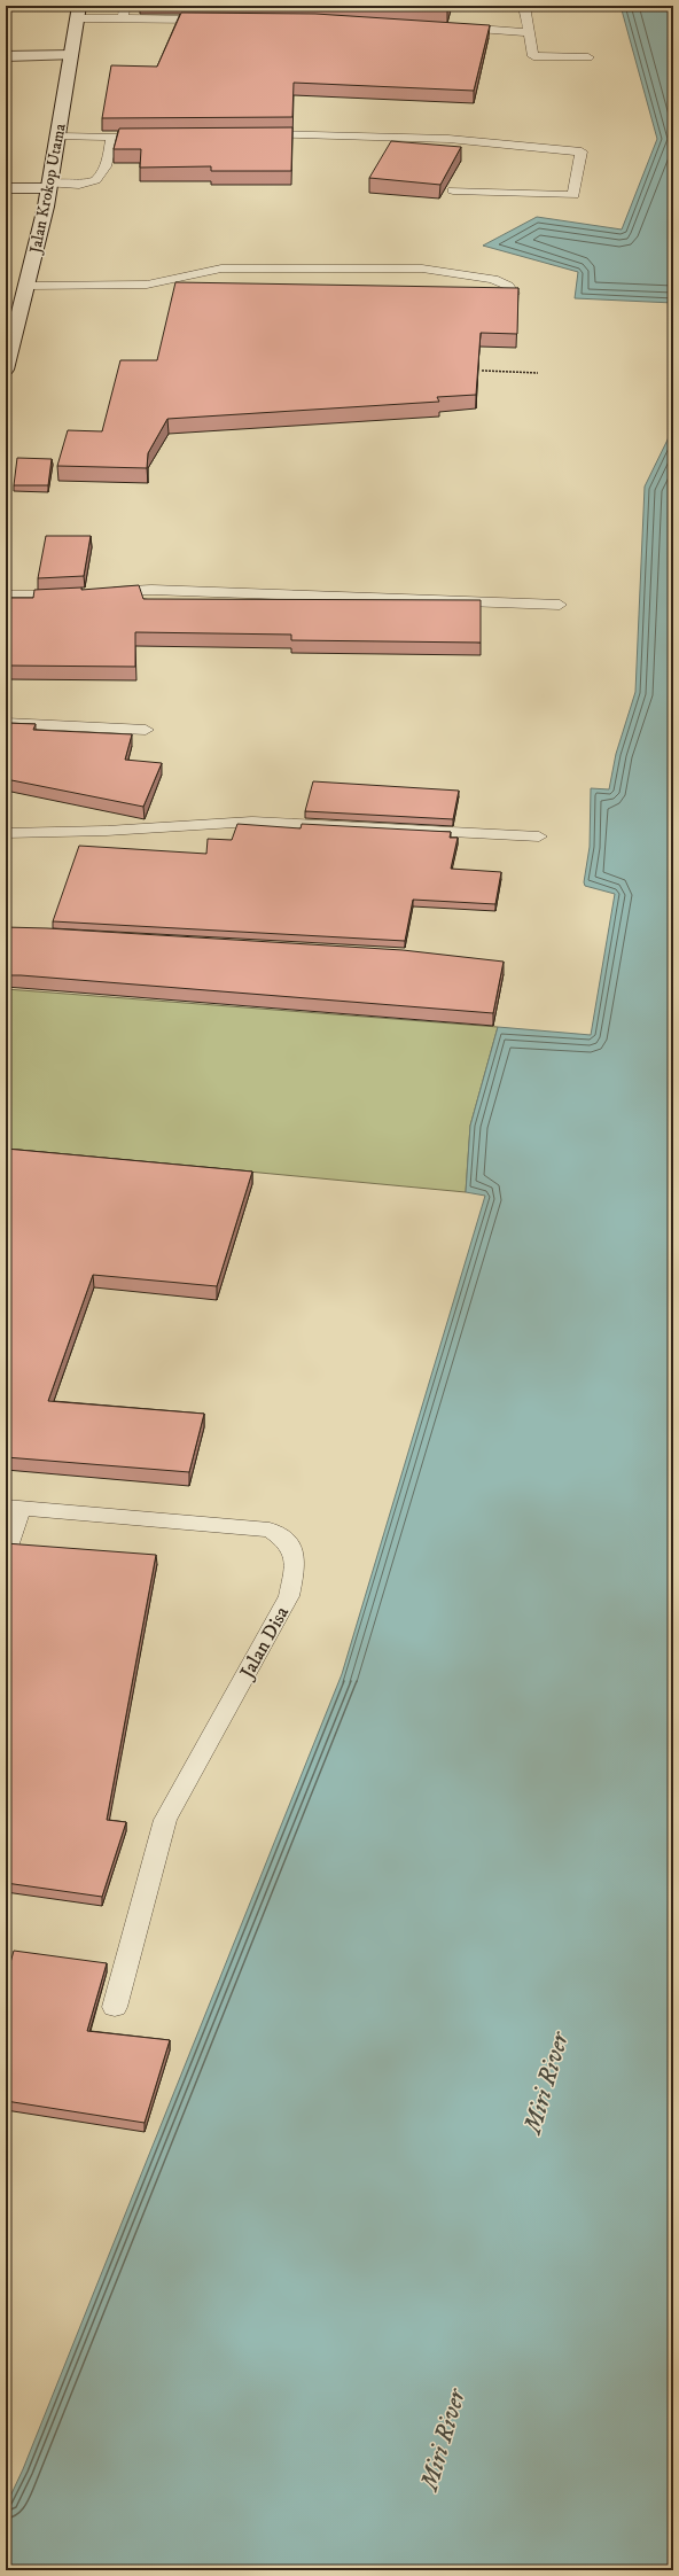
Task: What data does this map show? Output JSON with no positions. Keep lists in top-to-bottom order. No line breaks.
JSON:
{"streets":{"street":["Jalan Krokop Utama"],"lane":["Jalan Disa"]},"water":["Miri River"]}
